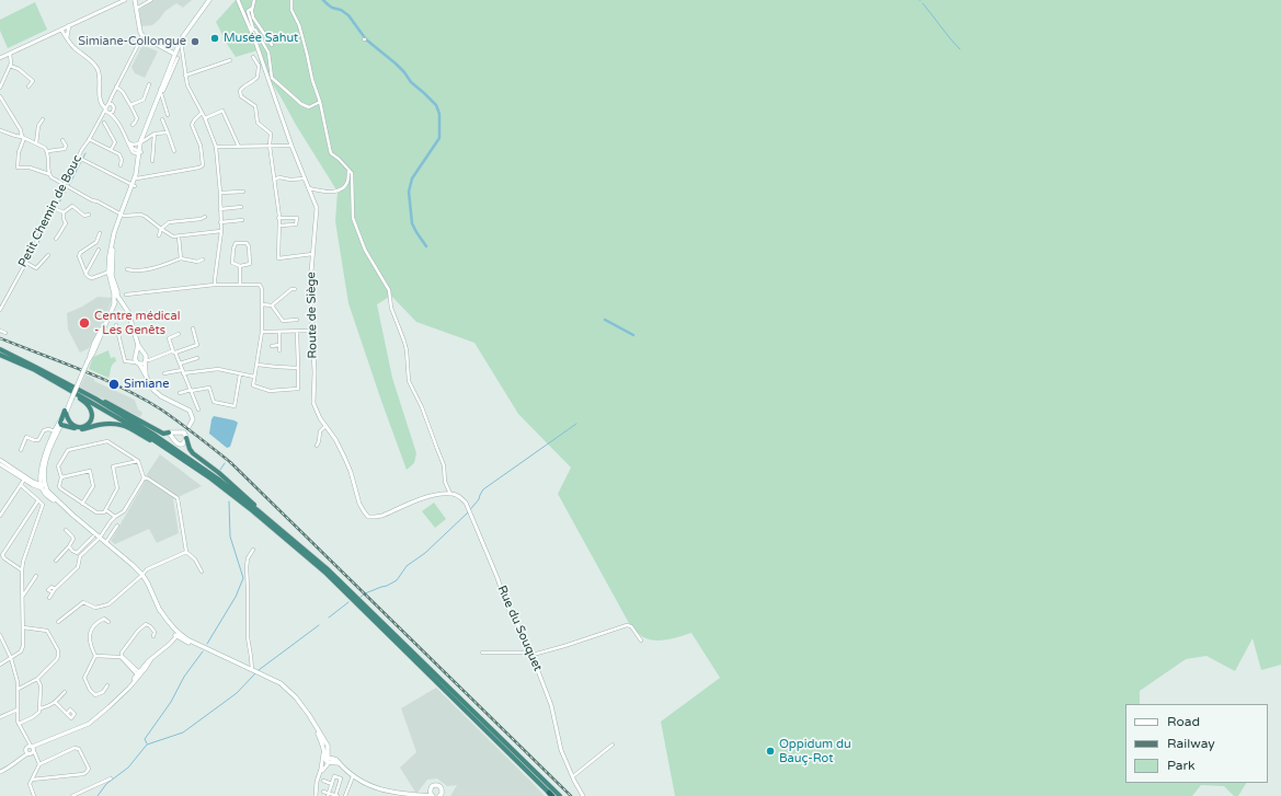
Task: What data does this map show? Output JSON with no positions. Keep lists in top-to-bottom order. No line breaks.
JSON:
{"streets":{"street":["Petit Chemin de Bouc","Route de Siège","Rue du Souquet"]},"crossings":[["Route de Siège","Rue du Souquet"]],"places":["Musée Sahut","Simiane-Collongue","Centre médical - Les Genêts","Simiane","Oppidum du Bauç-Rot"],"legend":["Road","Railway","Park"]}
